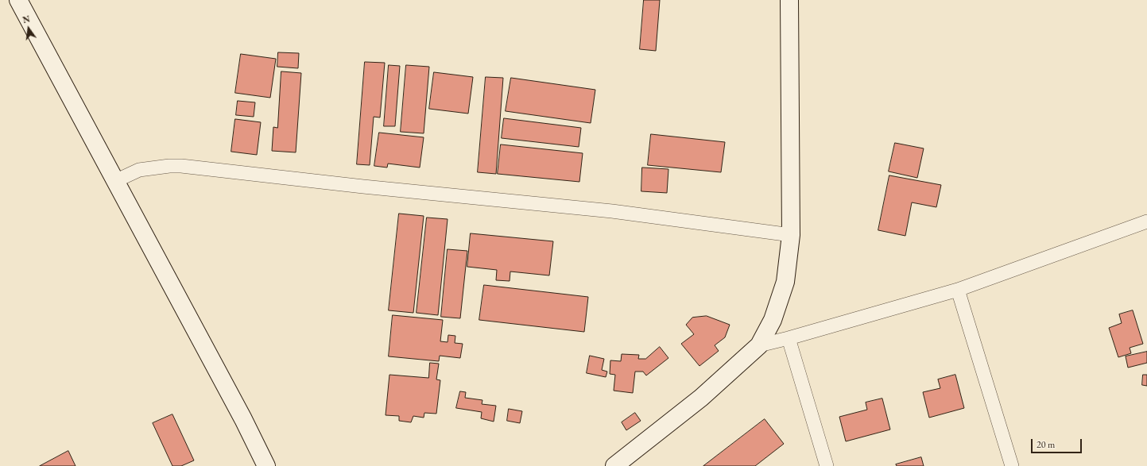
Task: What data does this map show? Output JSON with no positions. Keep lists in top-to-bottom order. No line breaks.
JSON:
{"scale_bar":"20 m","north":"top"}
